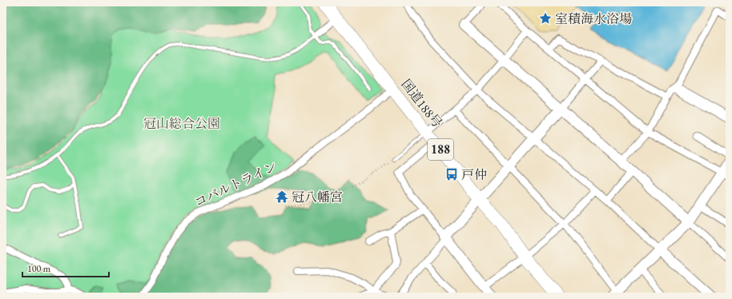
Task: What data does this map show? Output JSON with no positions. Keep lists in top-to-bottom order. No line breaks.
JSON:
{"streets":{"highway":["国道188号","188"],"street":["コバルトライン"]},"crossings":[["国道188号","コバルトライン"]],"parks":["冠山総合公園"],"places":{"place":["室積海水浴場"],"bus stop":["戸仲"],"temple":["冠八幡宮"]},"scale_bar":"100 m"}
